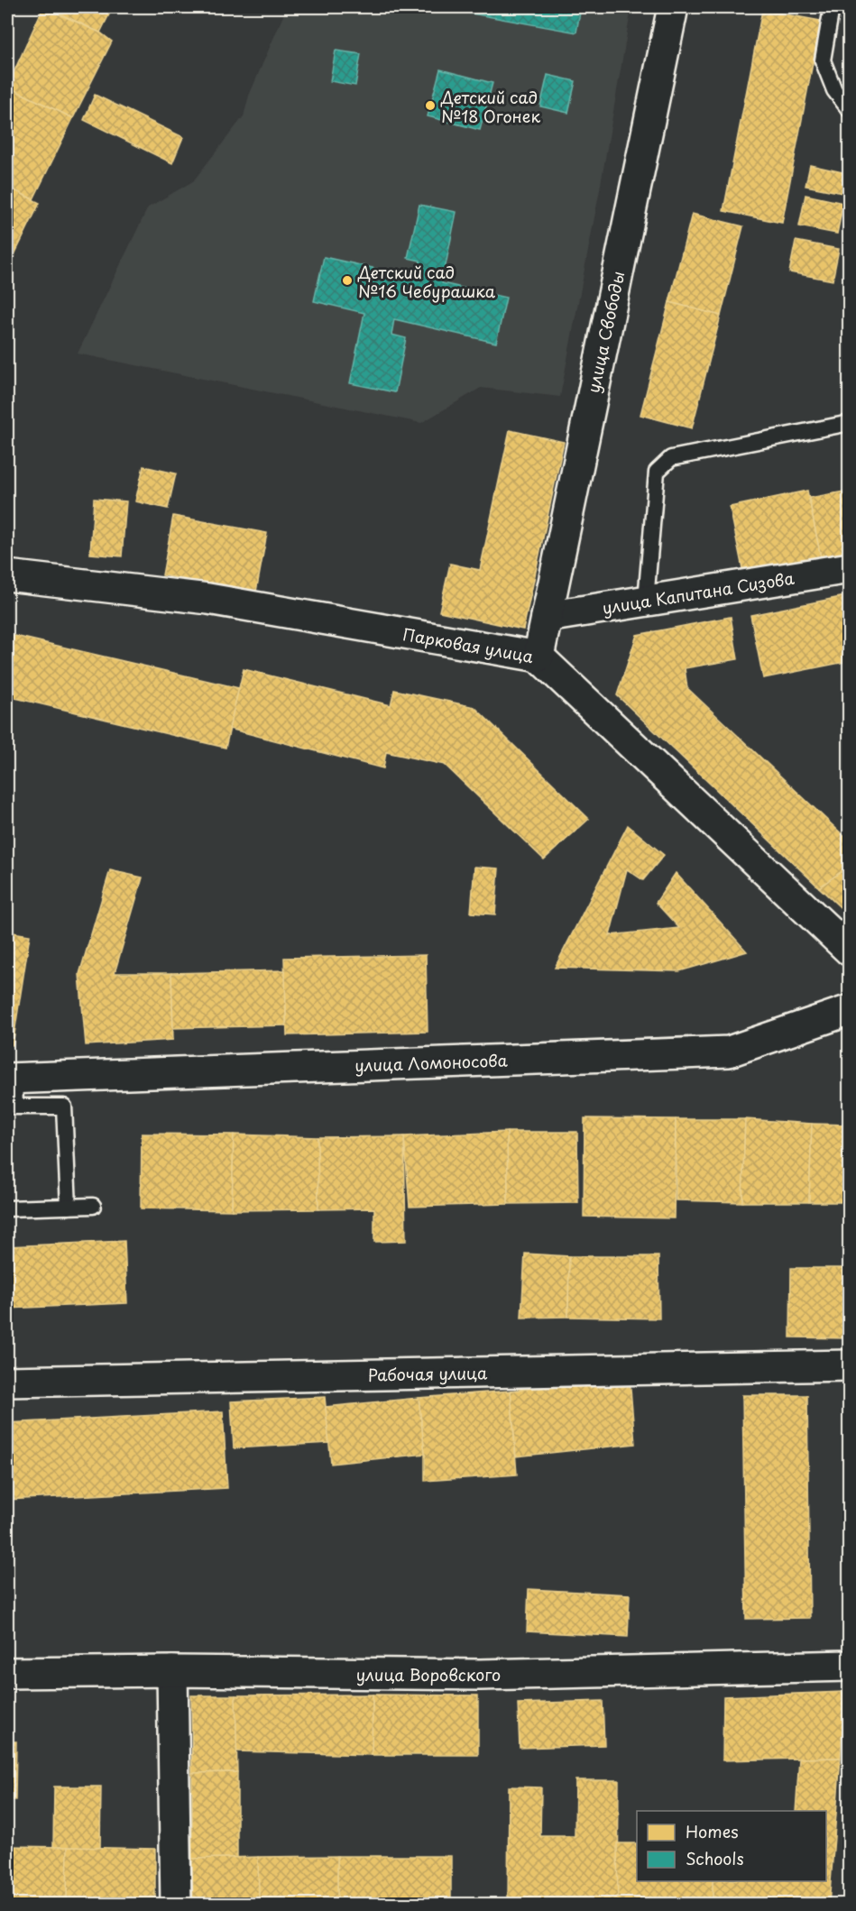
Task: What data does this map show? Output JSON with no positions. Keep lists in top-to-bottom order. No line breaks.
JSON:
{"streets":{"street":["улица Свободы","улица Капитана Сизова","Парковая улица","улица Ломоносова","Рабочая улица","улица Воровского"]},"crossings":[["улица Свободы","улица Капитана Сизова"],["улица Свободы","Парковая улица"]],"places":["Детский сад №18 Огонек","Детский сад №16 Чебурашка"],"legend":["Homes","Schools"]}
